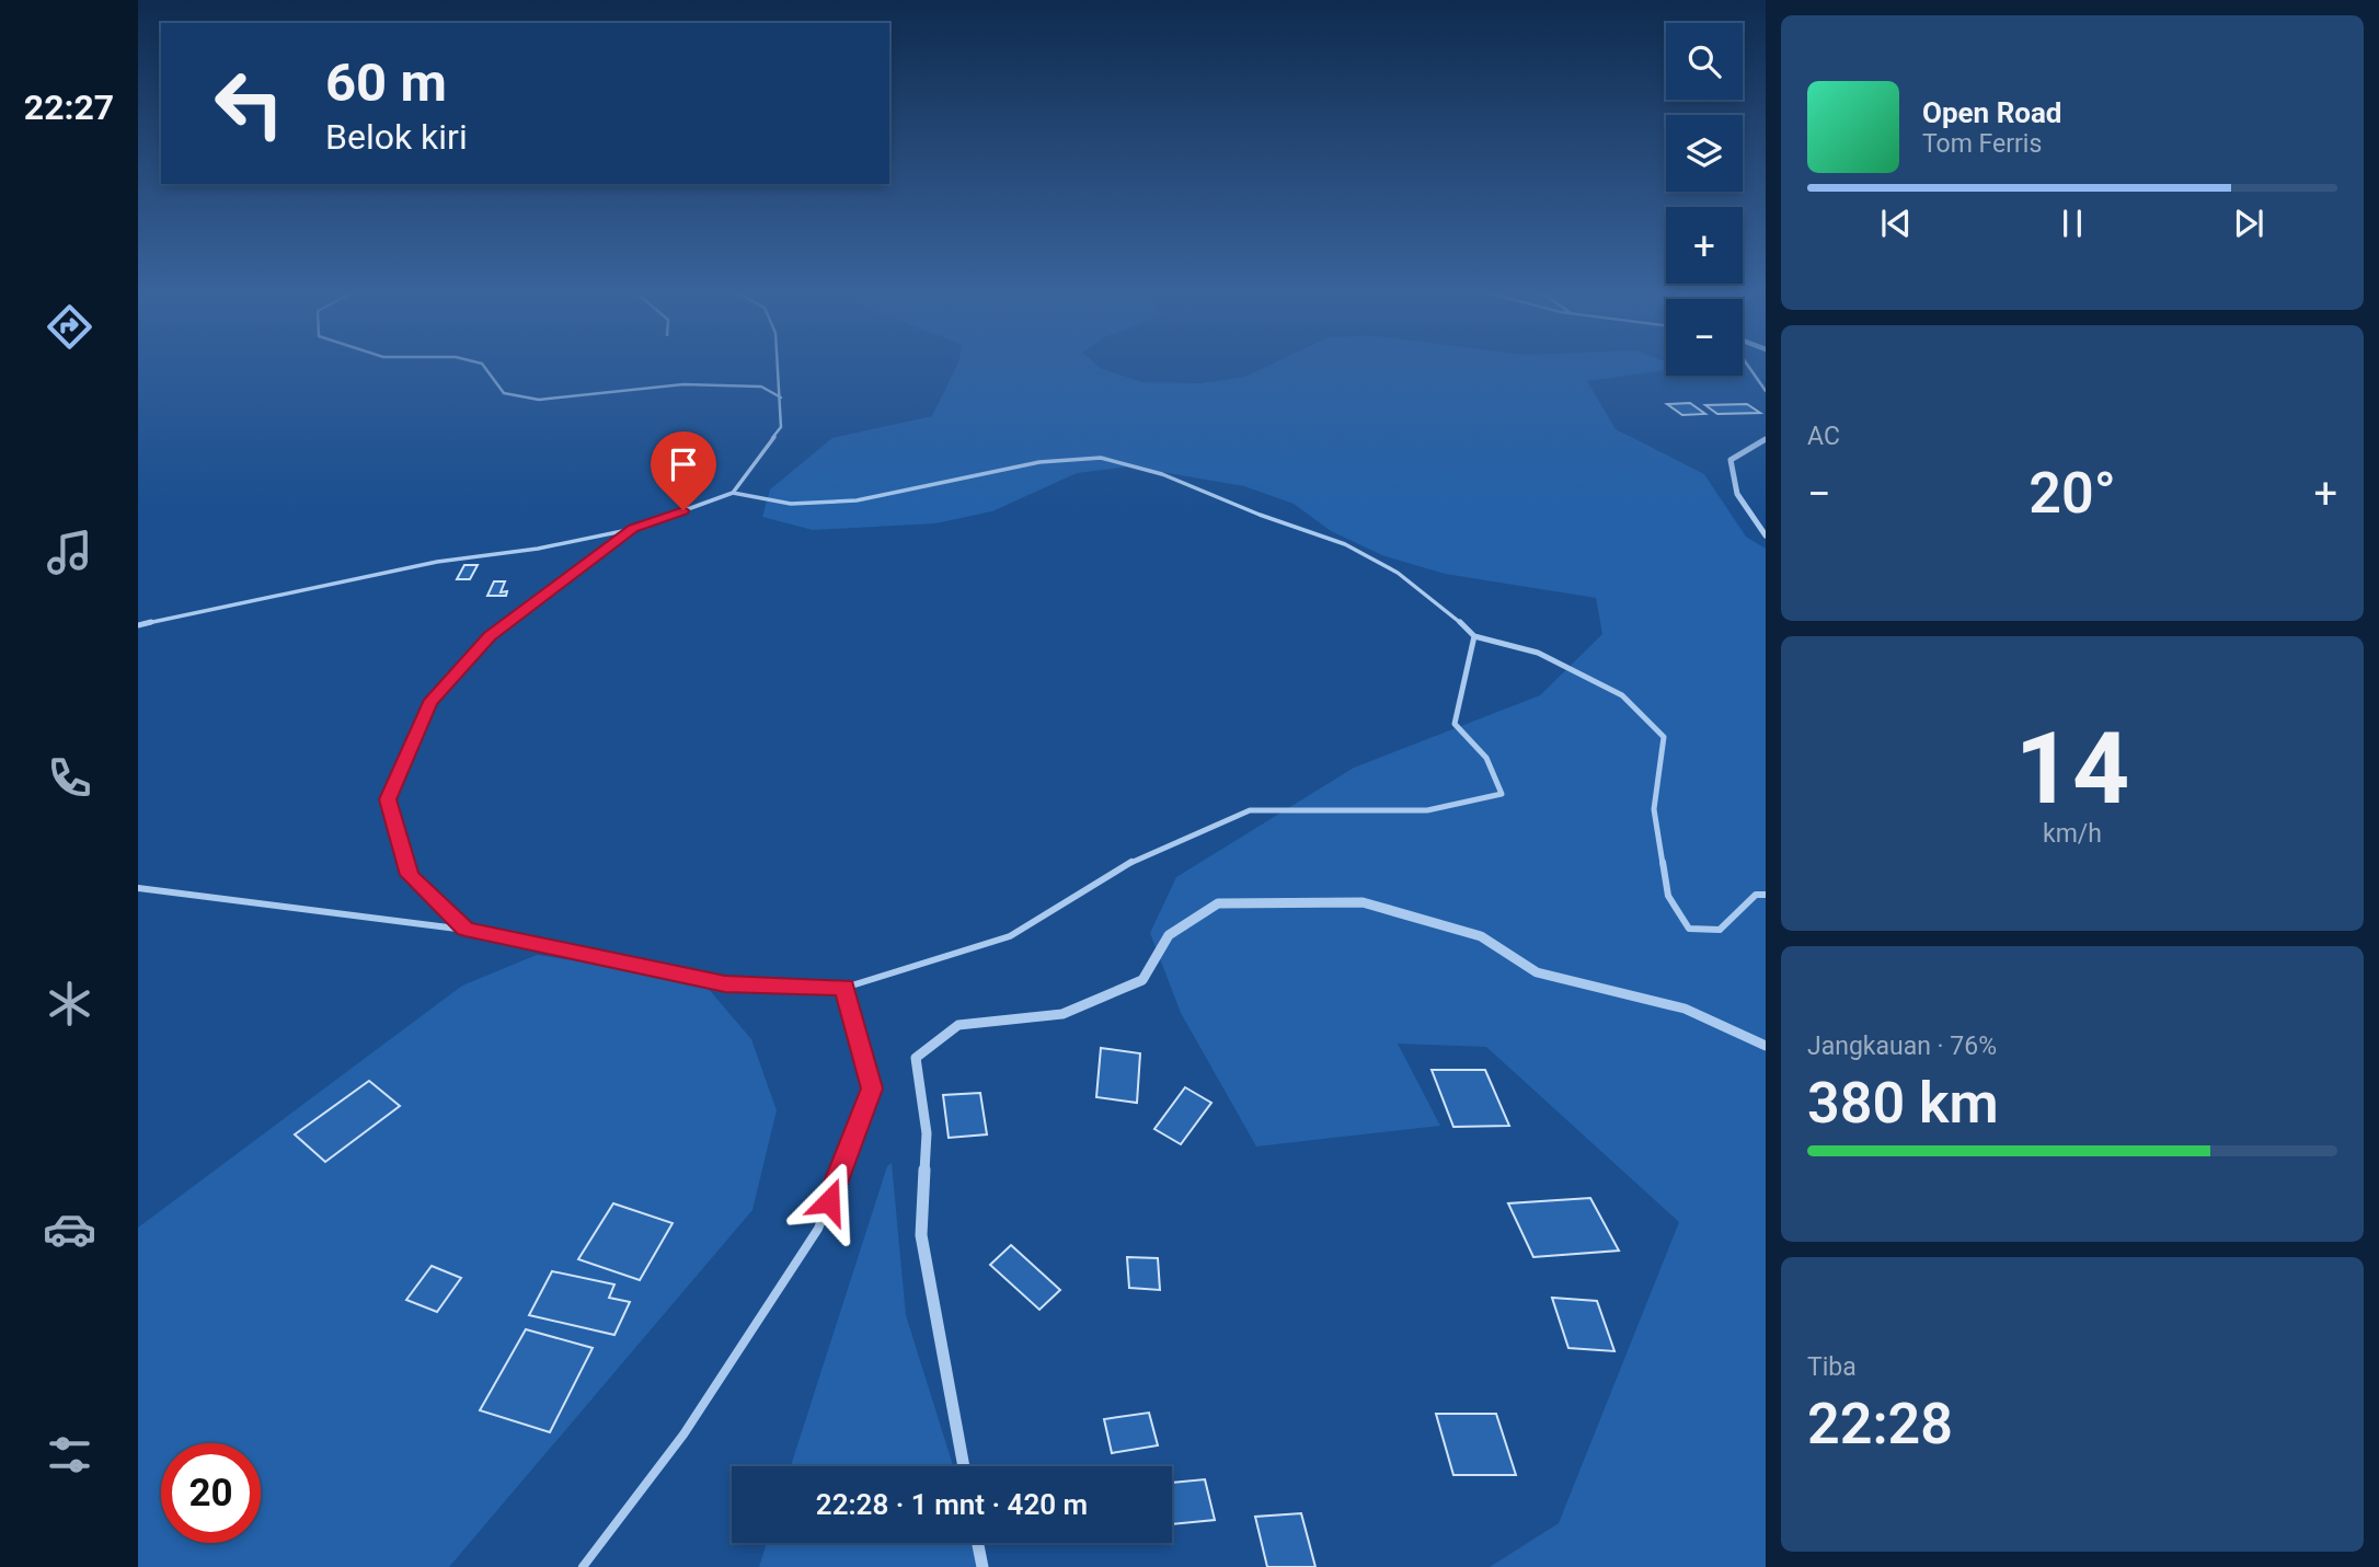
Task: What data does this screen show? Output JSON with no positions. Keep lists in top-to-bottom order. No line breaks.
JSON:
{"page":{"tabs":"22:27","map_buttons":["+","−"],"turn":["60 m","Belok kiri"],"song":["Open Road","Tom Ferris"],"tile":["AC",["14","km/h"],["Jangkauan · 76%","380 km"],["Tiba","22:28"]],"heat":["−","20°","+"],"limit":"20","trip":"22:28 · 1 mnt · 420 m"}}
